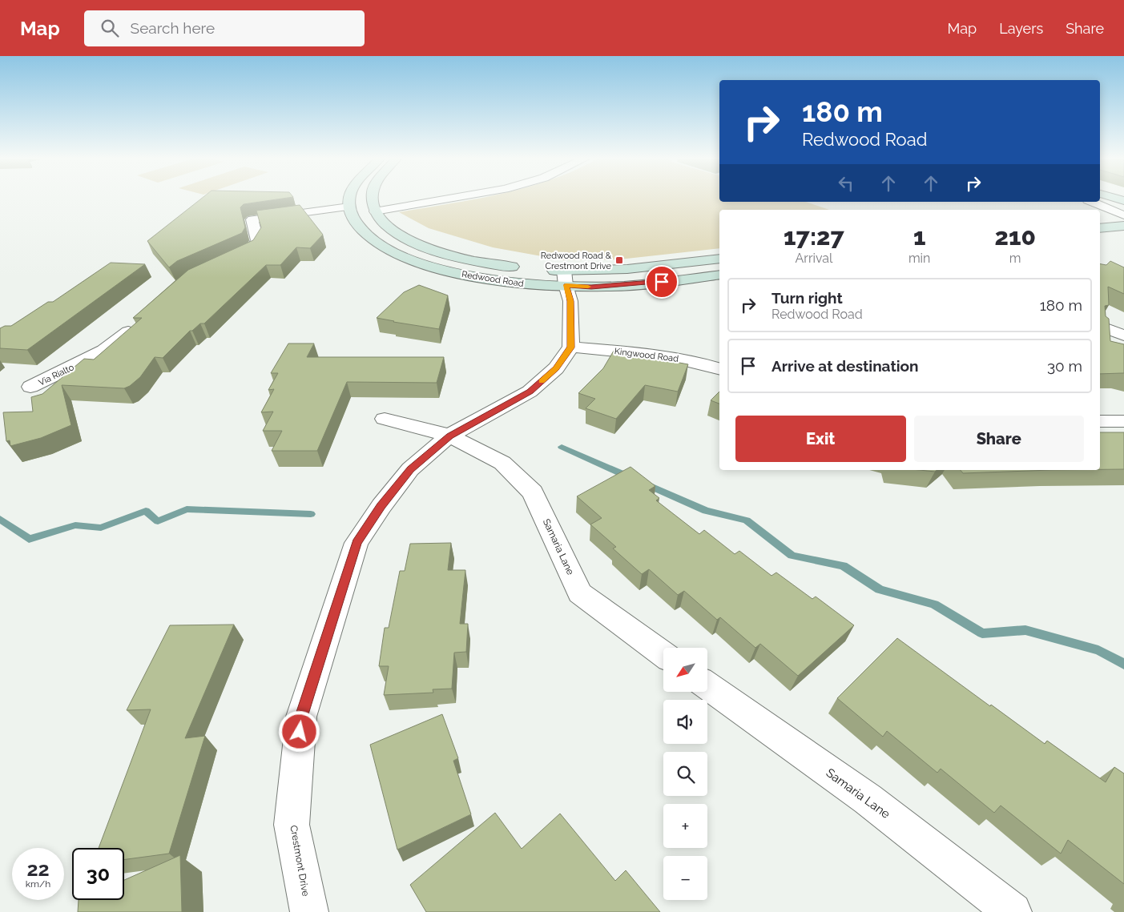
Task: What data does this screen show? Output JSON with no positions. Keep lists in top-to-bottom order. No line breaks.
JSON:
{"streets":{"main road":["Redwood Road"],"street":["Kingwood Road","Via Rialto","Samaria Lane","Crestmont Drive"]},"crossings":[["Kingwood Road","Crestmont Drive"],["Samaria Lane","Crestmont Drive"]],"places":{"transit":["Redwood Road & Crestmont Drive"]},"north":"bottom left","page":{"header":"Map","search":"Search here","nav":["Map","Layers","Share"],"turn":["180 m","Redwood Road"],"eta":["17:27","Arrival","1","min","210","m"],"list":[{"name":"Turn right","note":"Redwood Road","value":"180 m"},{"name":"Arrive at destination","value":"30 m"}],"buttons":["Exit","Share"],"map_buttons":["+","−"],"speed":"22 km/h","limit":"30"}}
